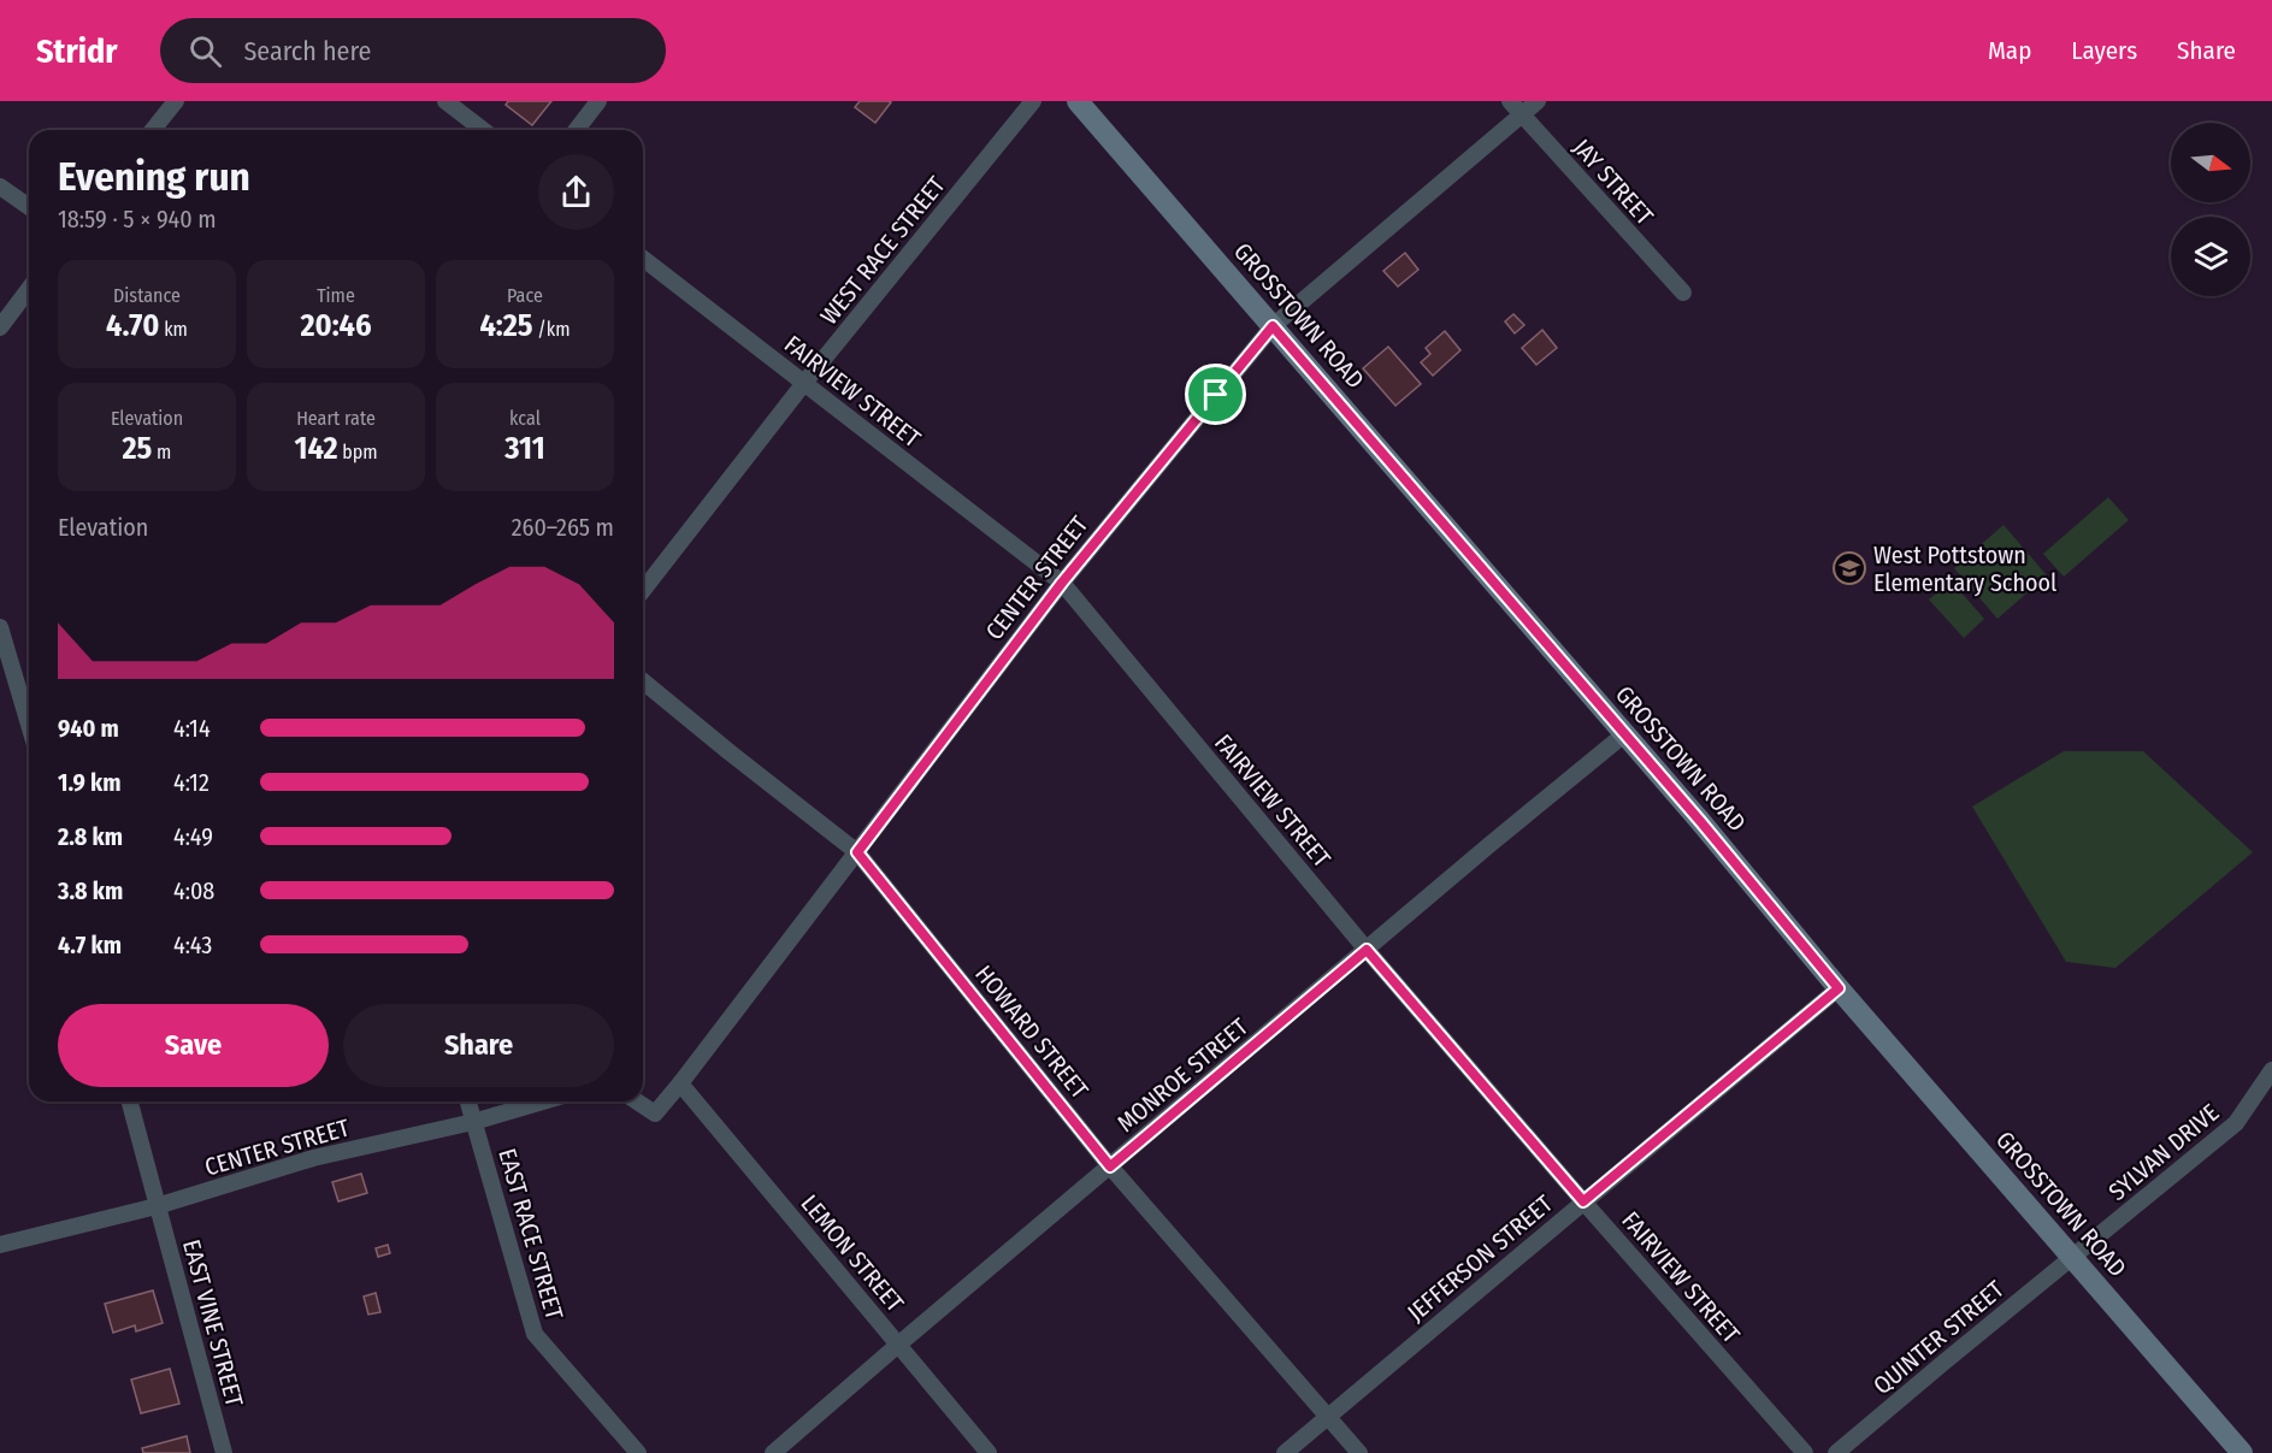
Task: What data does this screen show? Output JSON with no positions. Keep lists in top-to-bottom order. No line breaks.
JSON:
{"streets":{"street":["JAY STREET","WEST RACE STREET","GROSSTOWN ROAD","FAIRVIEW STREET","CENTER STREET","HOWARD STREET","MONROE STREET","SYLVAN DRIVE","EAST RACE STREET","LEMON STREET","JEFFERSON STREET","EAST VINE STREET","QUINTER STREET"]},"crossings":[["JAY STREET","CENTER STREET"],["WEST RACE STREET","FAIRVIEW STREET"],["GROSSTOWN ROAD","CENTER STREET"],["GROSSTOWN ROAD","MONROE STREET"],["GROSSTOWN ROAD","SYLVAN DRIVE"],["GROSSTOWN ROAD","JEFFERSON STREET"],["GROSSTOWN ROAD","QUINTER STREET"],["FAIRVIEW STREET","CENTER STREET"],["FAIRVIEW STREET","MONROE STREET"],["FAIRVIEW STREET","JEFFERSON STREET"],["CENTER STREET","HOWARD STREET"],["CENTER STREET","EAST RACE STREET"],["CENTER STREET","LEMON STREET"],["CENTER STREET","EAST VINE STREET"],["HOWARD STREET","MONROE STREET"],["HOWARD STREET","JEFFERSON STREET"],["MONROE STREET","LEMON STREET"],["SYLVAN DRIVE","QUINTER STREET"]],"places":{"school or university":["West Pottstown Elementary School"]},"north":"right","page":{"header":"Stridr","search":"Search here","nav":["Map","Layers","Share"],"heading":["Evening run","18:59 · 5 × 940 m"],"stats":[["Distance","4.70 km"],["Time","20:46"],["Pace","4:25 /km"],["Elevation","25 m"],["Heart rate","142 bpm"],["kcal","311"]],"chart":["Elevation","260–265 m"],"list":[{"name":"940 m","note":"4:14"},{"name":"1.9 km","note":"4:12"},{"name":"2.8 km","note":"4:49"},{"name":"3.8 km","note":"4:08"},{"name":"4.7 km","note":"4:43"}],"buttons":["Save","Share"]}}
